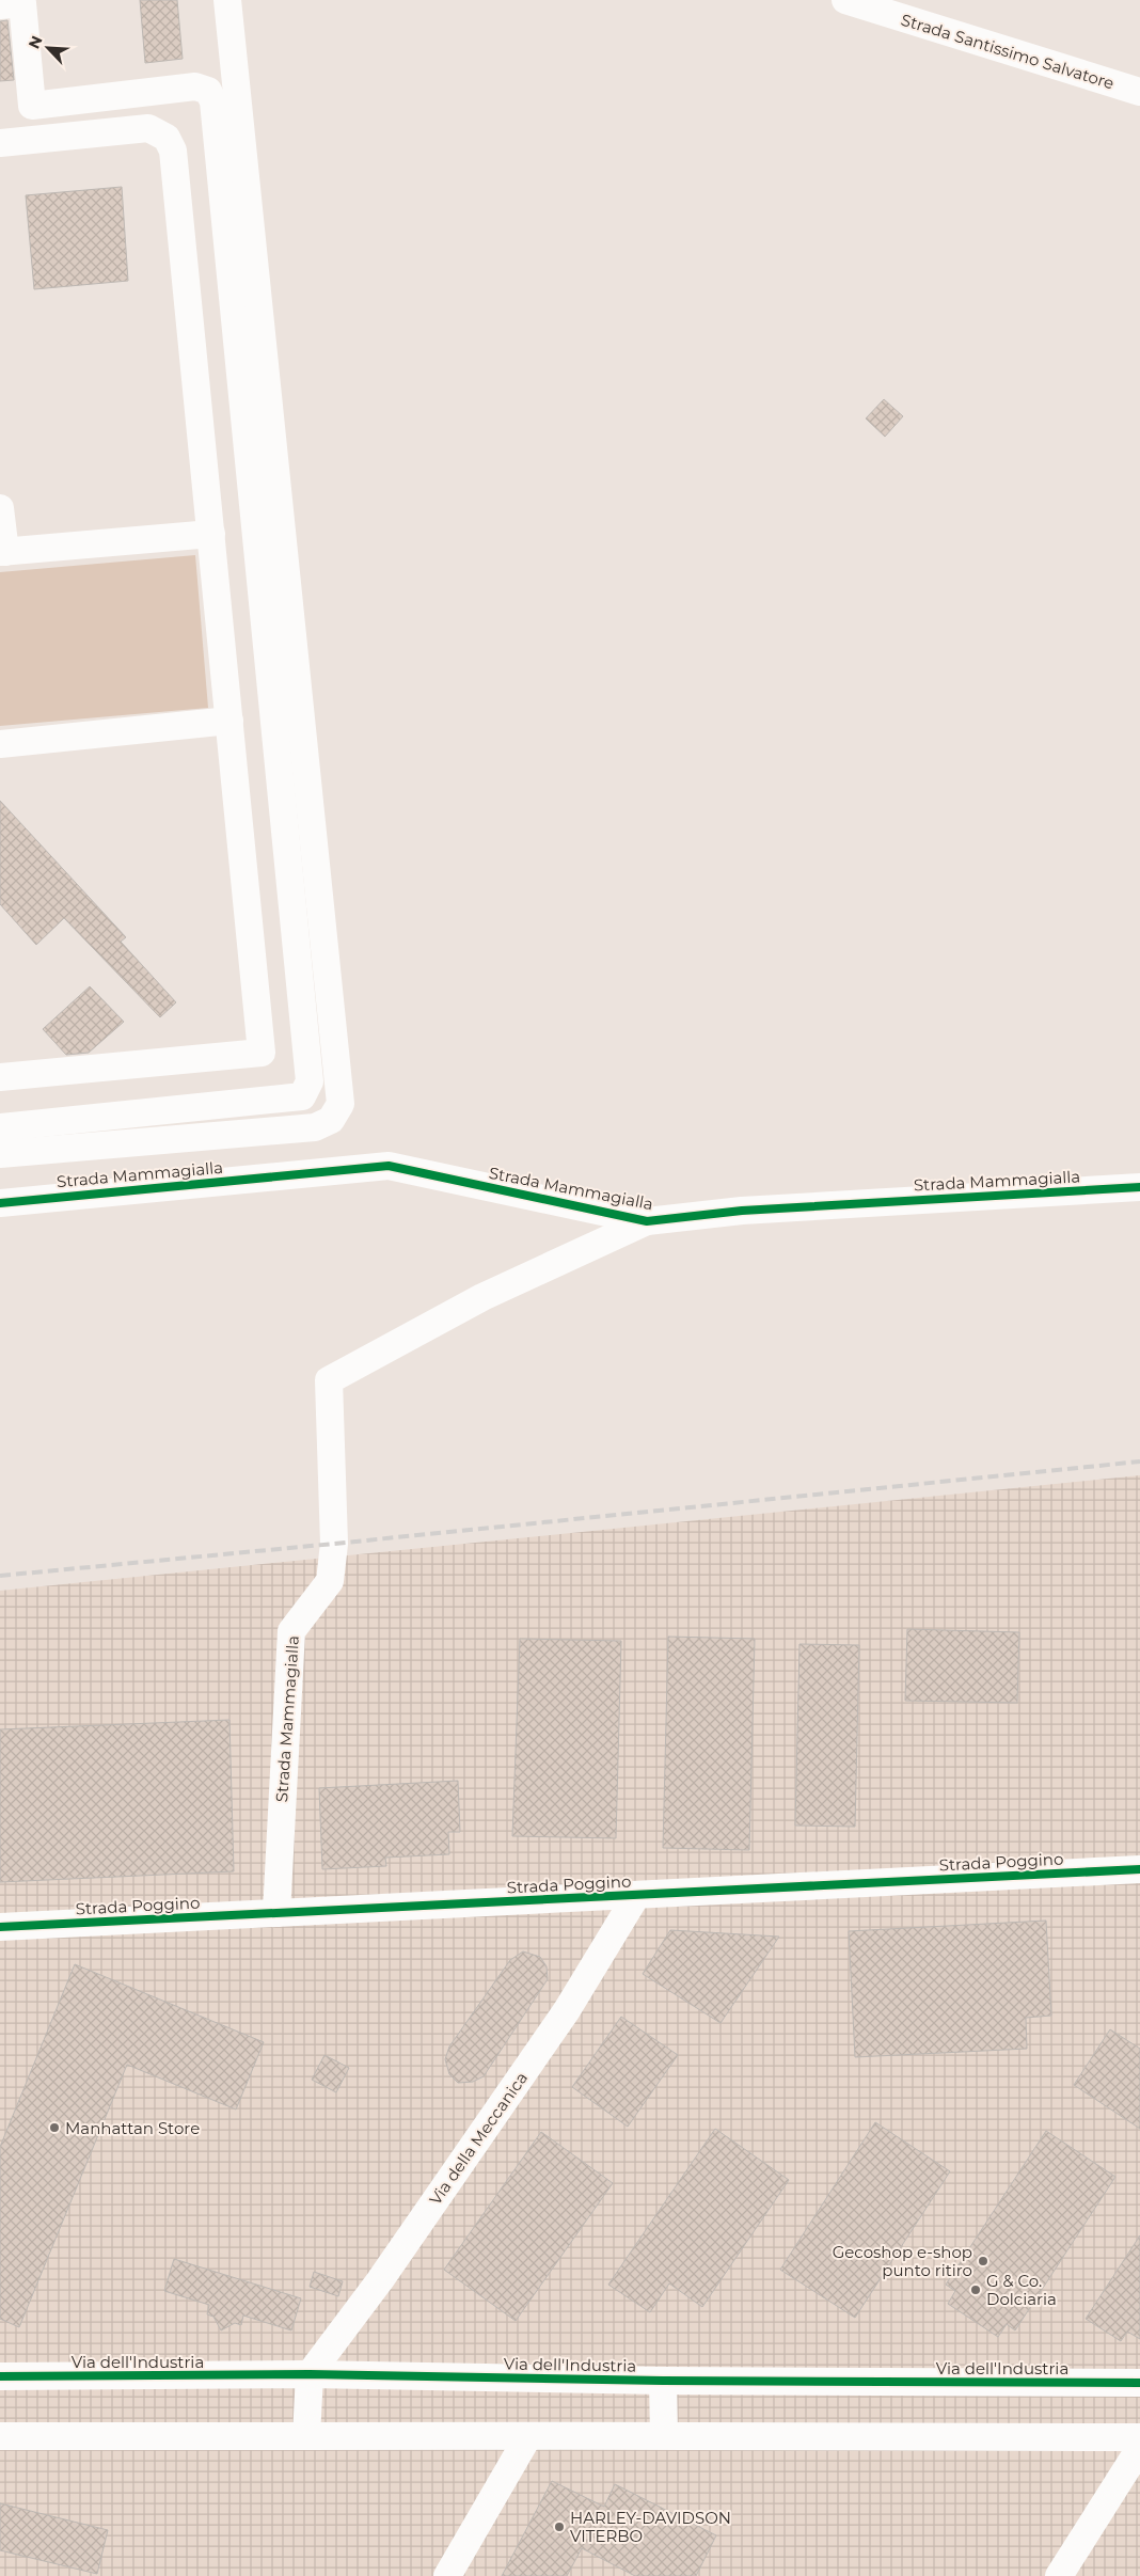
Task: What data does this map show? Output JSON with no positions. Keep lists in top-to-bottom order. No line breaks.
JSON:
{"streets":{"street":["Strada Santissimo Salvatore","Strada Mammagialla","Strada Poggino","Via della Meccanica","Via dell'Industria"]},"crossings":[["Strada Mammagialla","Strada Poggino"],["Strada Poggino","Via della Meccanica"],["Via della Meccanica","Via dell'Industria"]],"places":["Manhattan Store","Gecoshop e-shop punto ritiro","G & Co. Dolciaria","HARLEY-DAVIDSON VITERBO"],"north":"top left"}
